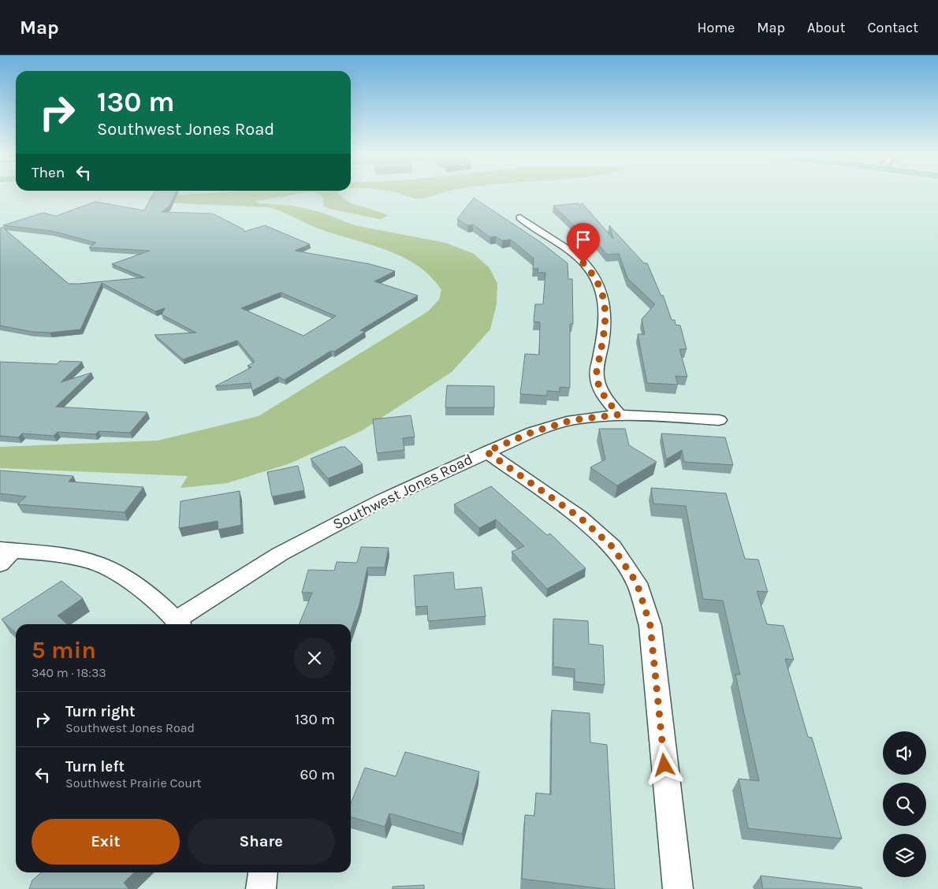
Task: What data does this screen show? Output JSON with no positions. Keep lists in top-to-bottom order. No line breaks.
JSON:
{"streets":{"street":["Southwest Jones Road"]},"page":{"header":"Map","nav":["Home","Map","About","Contact"],"turn":["130 m","Southwest Jones Road"],"then":"Then","heading":["5 min","340 m · 18:33"],"list":[{"name":"Turn right","note":"Southwest Jones Road","value":"130 m"},{"name":"Turn left","note":"Southwest Prairie Court","value":"60 m"}],"buttons":["Exit","Share"]}}
